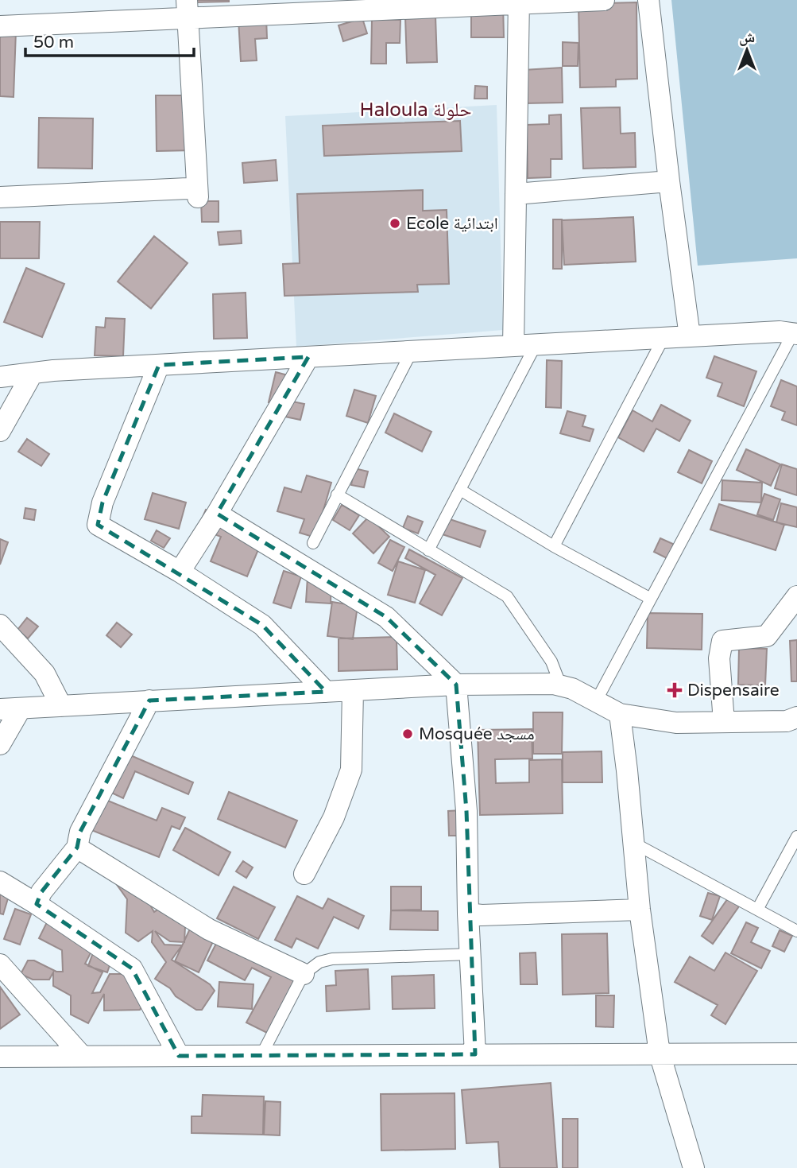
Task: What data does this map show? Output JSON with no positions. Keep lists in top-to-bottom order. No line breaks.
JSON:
{"districts":["Haloula حلولة"],"places":{"other":["Ecole ابتدائية","Mosquée مسجد"],"health":["Dispensaire"]},"scale_bar":"50 m","north":"top"}
